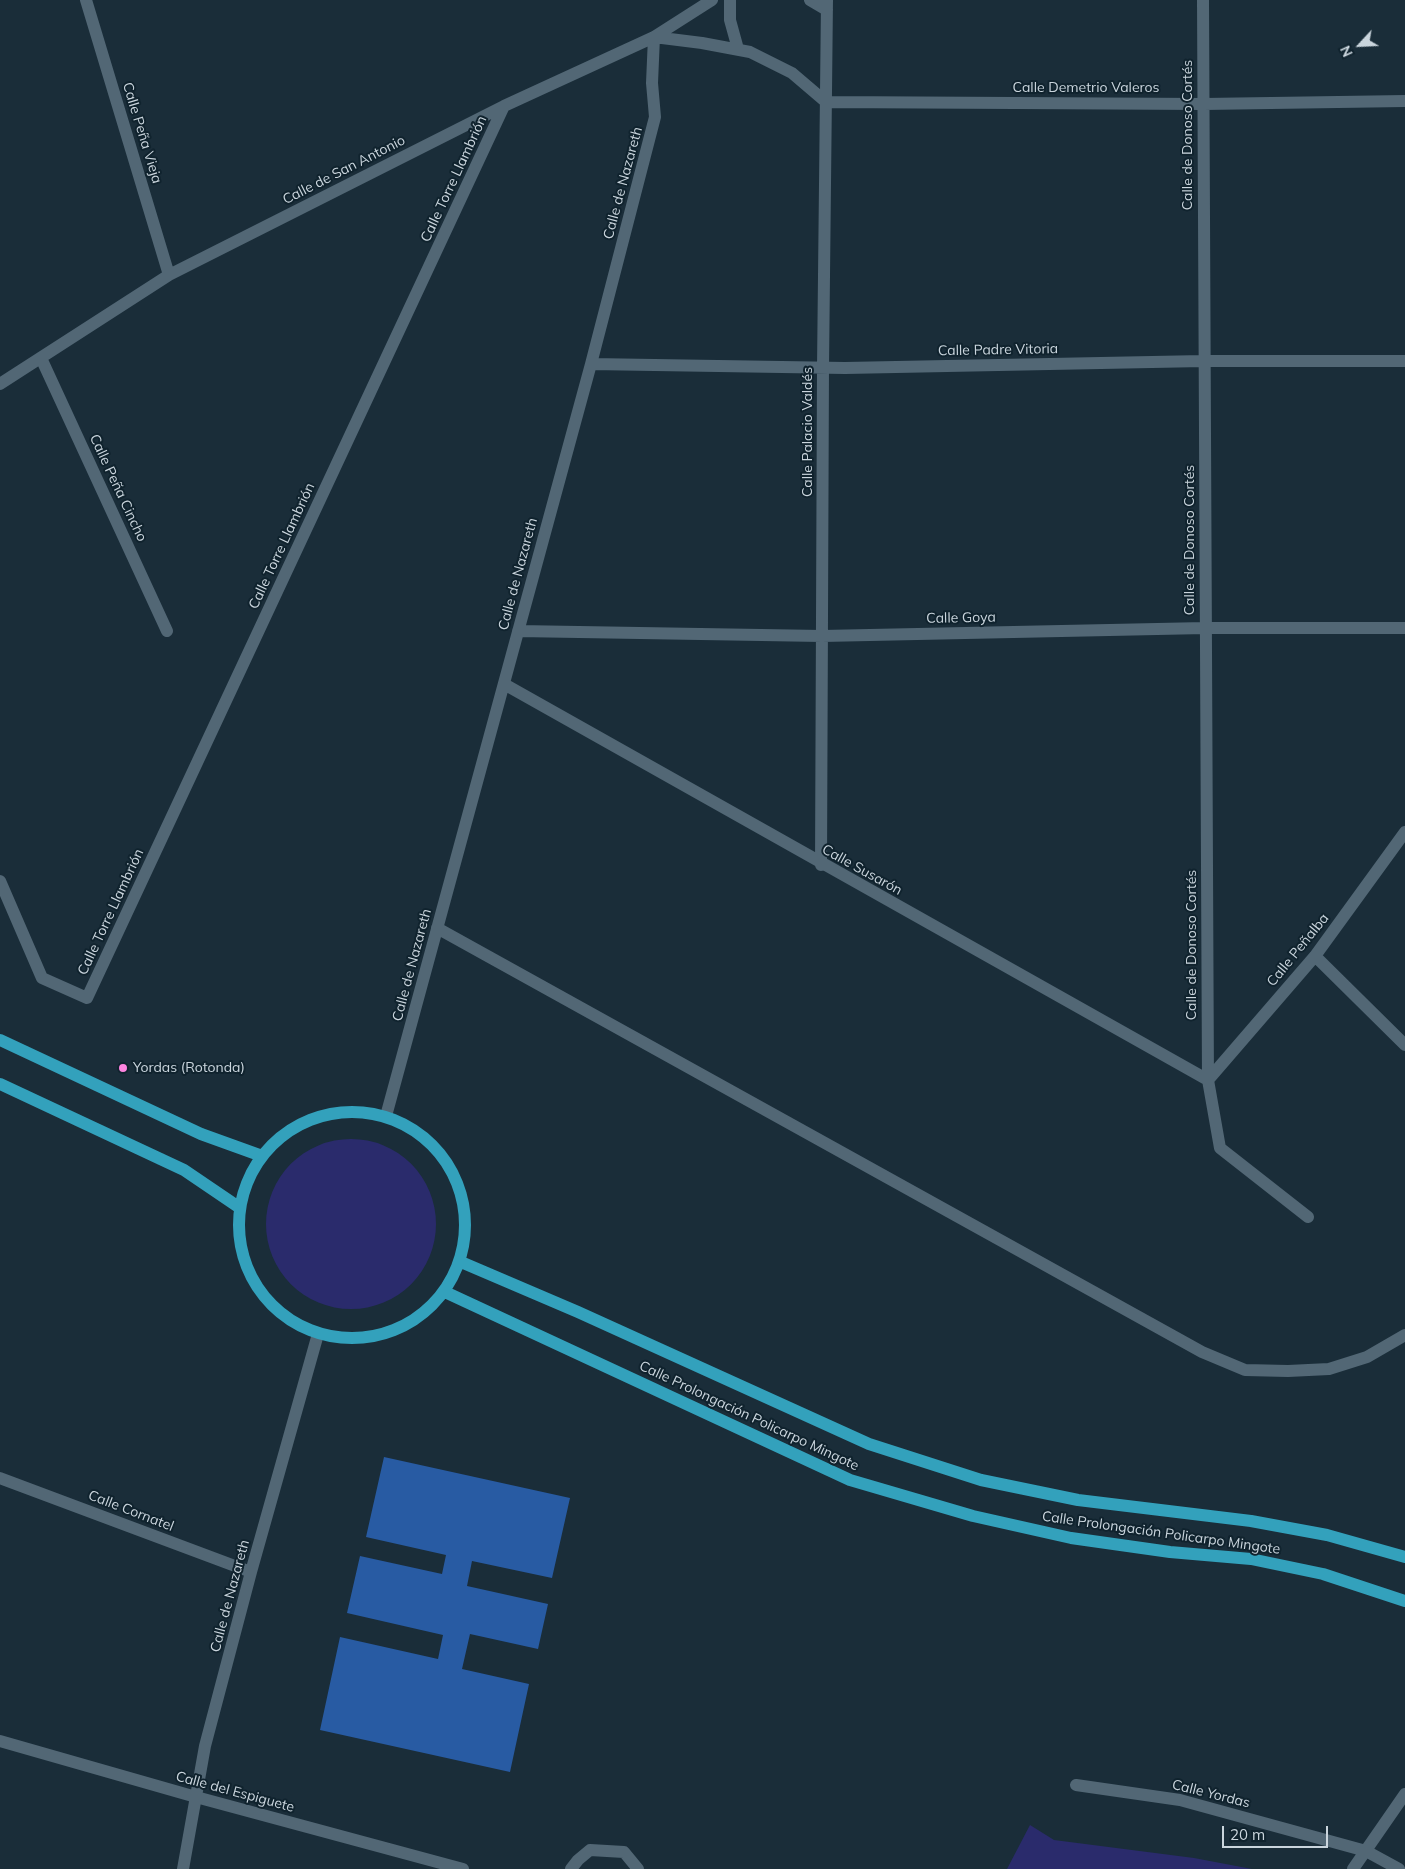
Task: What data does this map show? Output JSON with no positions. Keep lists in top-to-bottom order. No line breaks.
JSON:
{"streets":{"main road":["Calle Prolongación Policarpo Mingote"],"street":["Calle Demetrio Valeros","Calle Peña Vieja","Calle de Donoso Cortés","Calle de San Antonio","Calle Torre Llambrión","Calle de Nazareth","Calle Padre Vitoria","Calle Palacio Valdés","Calle Peña Cincho","Calle Goya","Calle Susarón","Calle Peñalba","Calle Cornatel","Calle del Espiguete","Calle Yordas"]},"crossings":[["Calle Demetrio Valeros","Calle de Donoso Cortés"],["Calle Demetrio Valeros","Calle Palacio Valdés"],["Calle Peña Vieja","Calle de San Antonio"],["Calle de Donoso Cortés","Calle Padre Vitoria"],["Calle de Donoso Cortés","Calle Goya"],["Calle de Donoso Cortés","Calle Susarón"],["Calle de Donoso Cortés","Calle Peñalba"],["Calle de San Antonio","Calle Torre Llambrión"],["Calle de San Antonio","Calle de Nazareth"],["Calle de San Antonio","Calle Peña Cincho"],["Calle de Nazareth","Calle Padre Vitoria"],["Calle de Nazareth","Calle Goya"],["Calle de Nazareth","Calle Susarón"],["Calle de Nazareth","Calle Cornatel"],["Calle de Nazareth","Calle del Espiguete"],["Calle Padre Vitoria","Calle Palacio Valdés"],["Calle Palacio Valdés","Calle Goya"],["Calle Palacio Valdés","Calle Susarón"],["Calle Susarón","Calle Peñalba"]],"places":["Yordas (Rotonda)"],"scale_bar":"20 m","north":"bottom left"}
